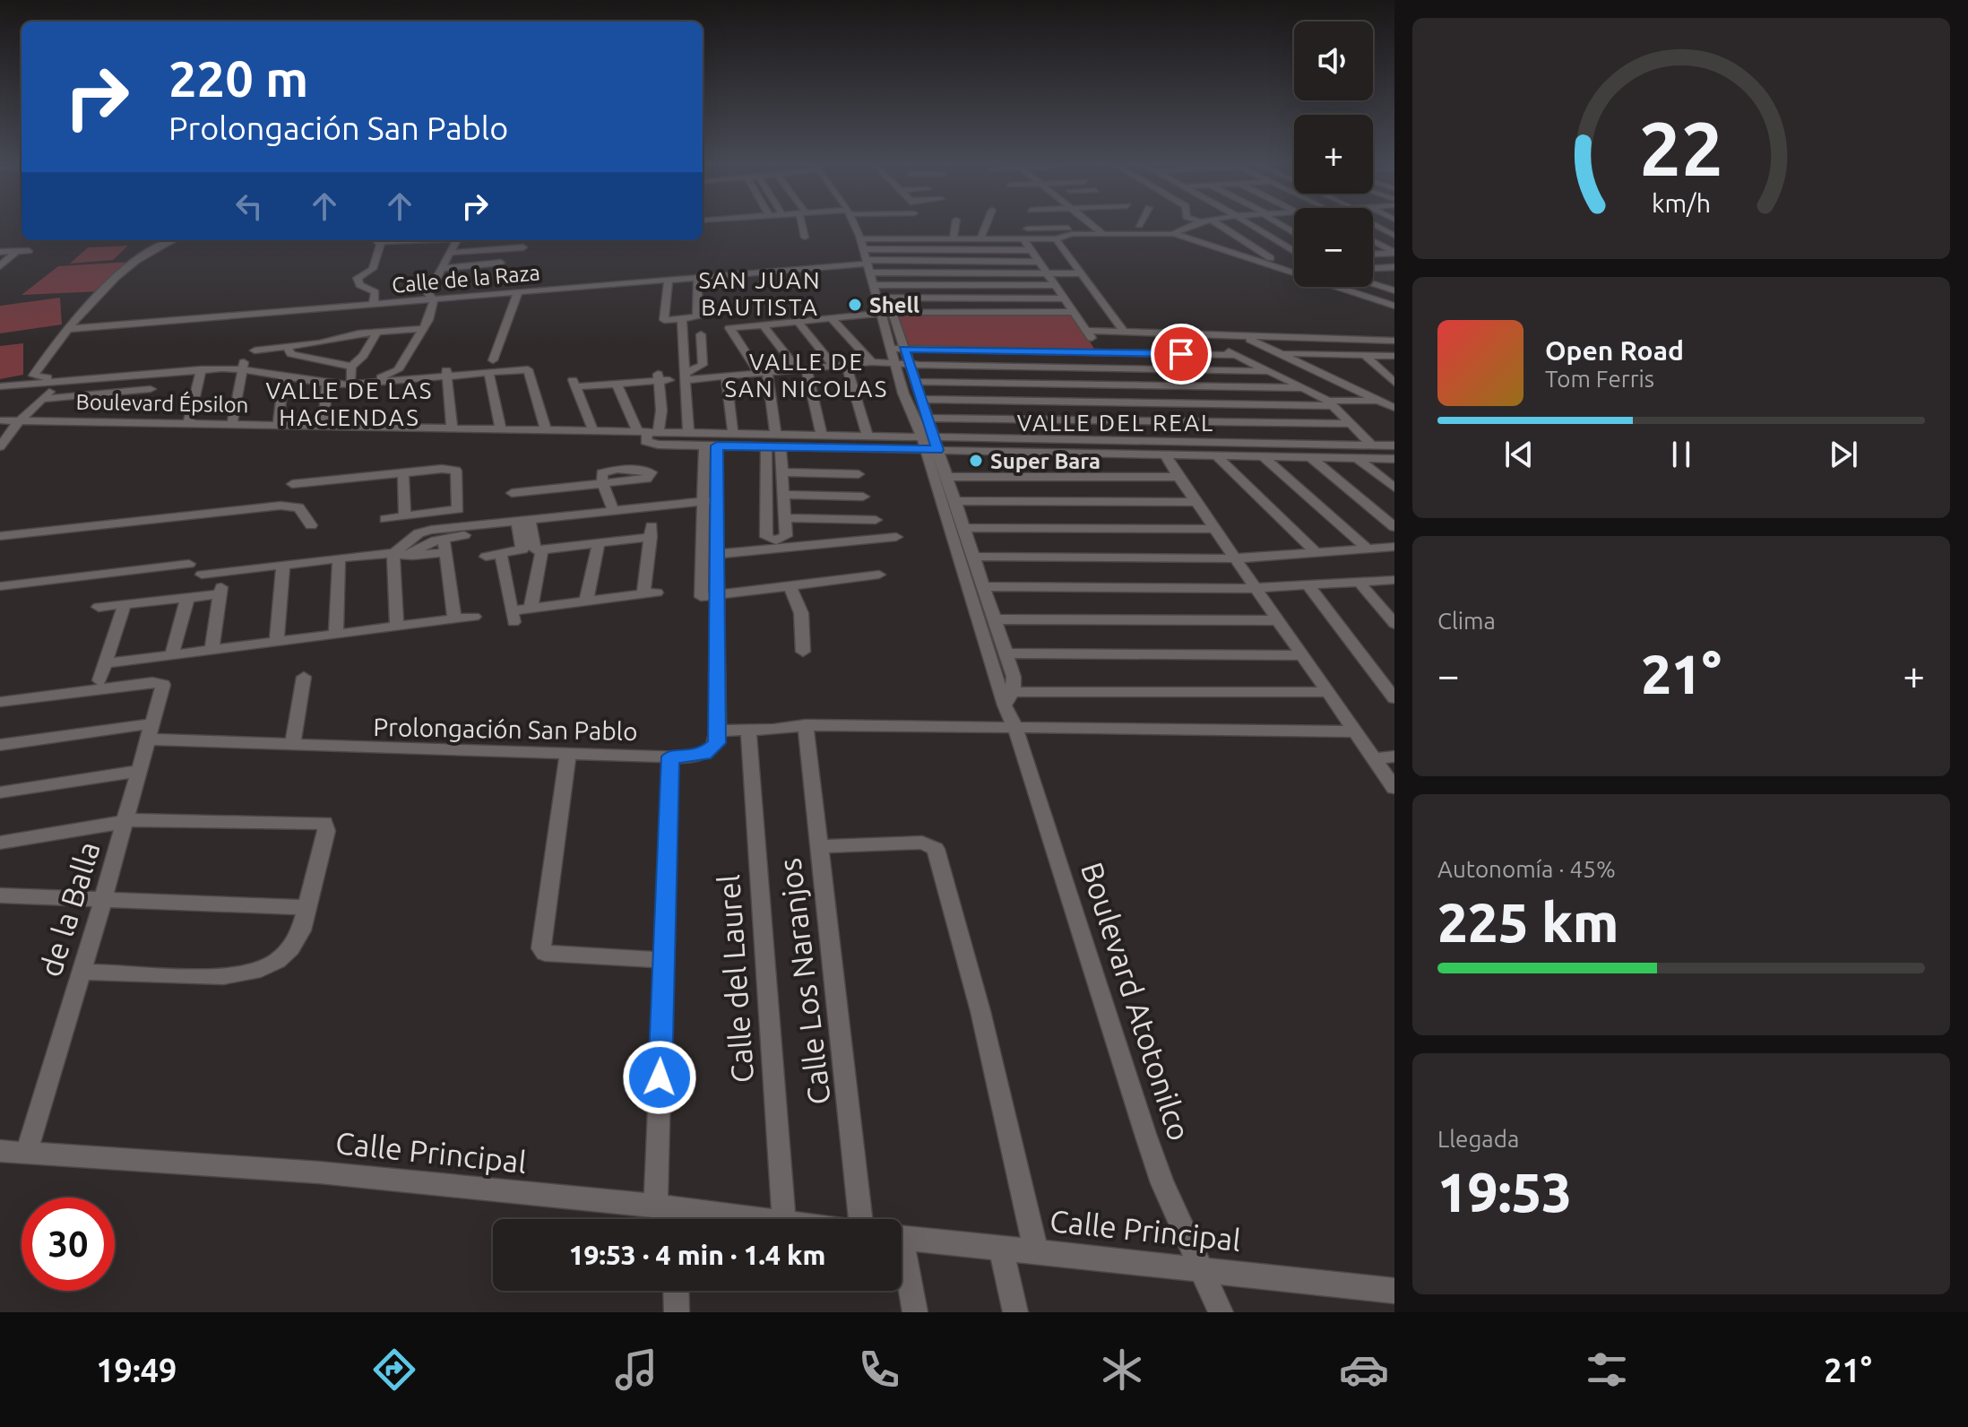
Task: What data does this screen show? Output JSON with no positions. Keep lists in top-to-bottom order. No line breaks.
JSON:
{"streets":{"street":["Calle de la Raza","Boulevard Épsilon","Prolongación San Pablo","de la Balla","Calle del Laurel","Calle Los Naranjos","Boulevard Atotonilco","Calle Principal"]},"crossings":[["Calle de la Raza","Boulevard Atotonilco"],["Prolongación San Pablo","de la Balla"],["de la Balla","Calle Principal"],["Boulevard Atotonilco","Calle Principal"]],"districts":["SAN JUAN BAUTISTA","VALLE DE SAN NICOLAS","VALLE DE LAS HACIENDAS","VALLE DEL REAL"],"places":["Shell","Super Bara"],"page":{"map_buttons":["+","−"],"turn":["220 m","Prolongación San Pablo"],"song":["Open Road","Tom Ferris"],"tile":["Clima",["Autonomía · 45%","225 km"],["Llegada","19:53"]],"heat":["−","21°","+"],"limit":"30","trip":"19:53 · 4 min · 1.4 km","tabs":["19:49","21°"],"gauge":["22","km/h"]}}
